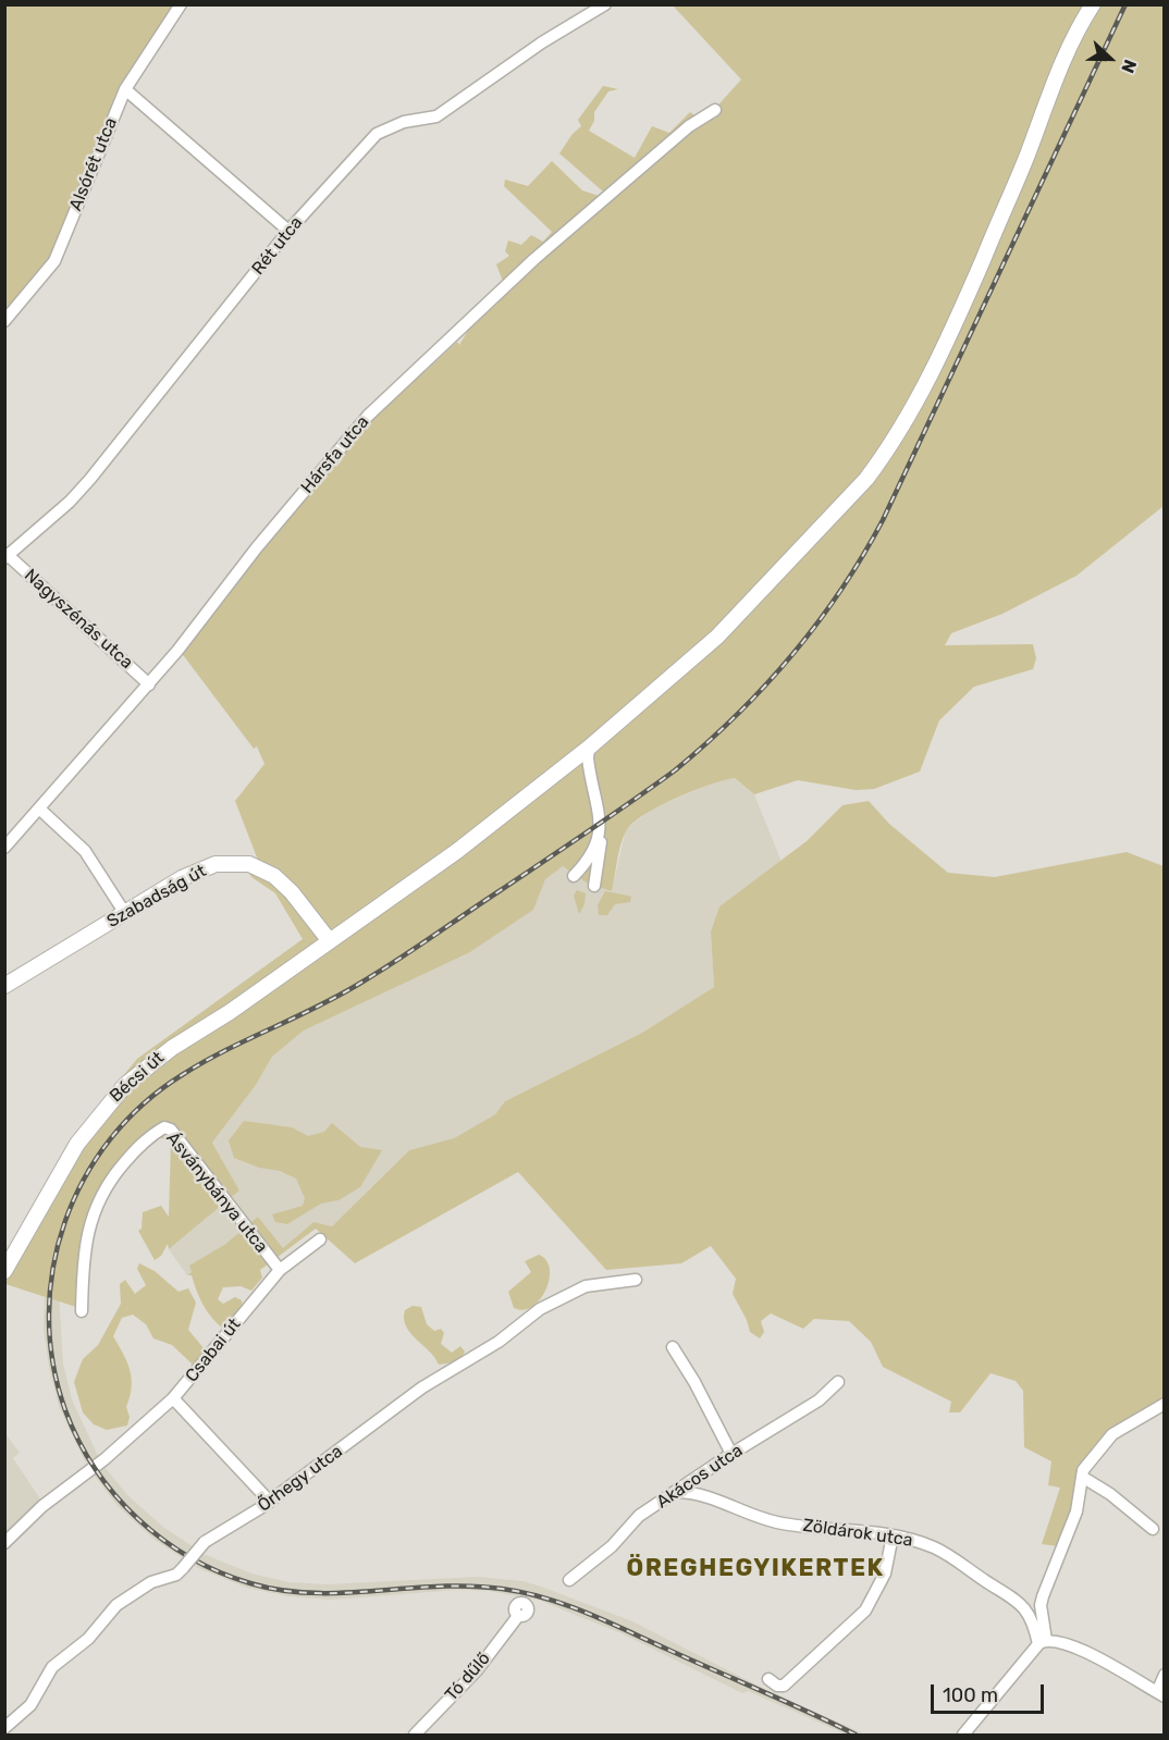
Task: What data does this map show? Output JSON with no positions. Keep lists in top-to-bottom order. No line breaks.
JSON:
{"streets":{"main road":["Szabadság út","Bécsi út"],"street":["Alsórét utca","Rét utca","Hársfa utca","Nagyszénás utca","Ásványbánya utca","Csabai út","Akácos utca","Őrhegy utca","Zöldárok utca","Tó dűlő"]},"crossings":[["Rét utca","Nagyszénás utca"],["Hársfa utca","Nagyszénás utca"],["Szabadság út","Bécsi út"],["Ásványbánya utca","Csabai út"],["Akácos utca","Zöldárok utca"]],"districts":["ÖREGHEGYIKERTEK"],"scale_bar":"100 m","north":"right"}
